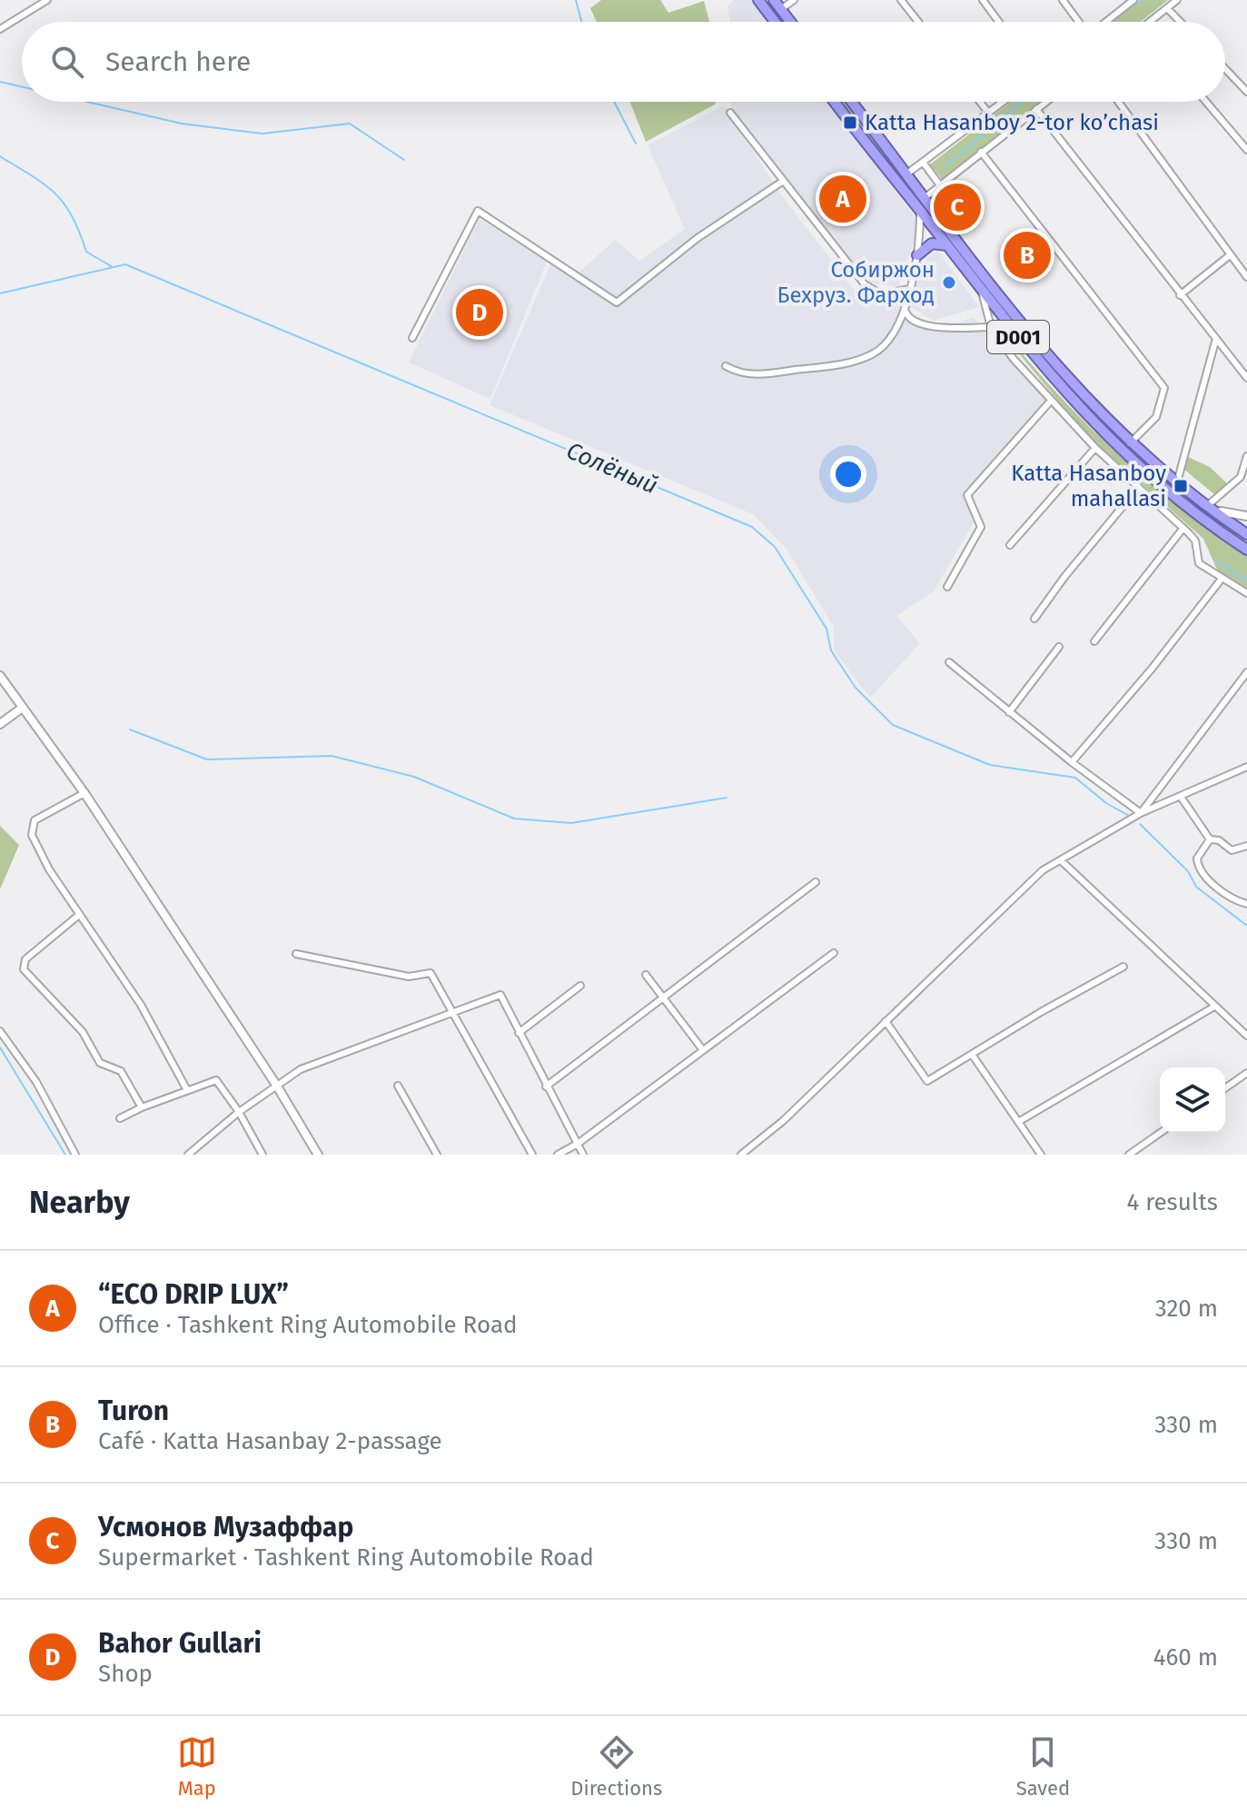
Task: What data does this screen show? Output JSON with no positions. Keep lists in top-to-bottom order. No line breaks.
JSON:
{"streets":{"highway":["D001"]},"water":["Солёный"],"places":{"transit":["Katta Hasanboy 2-tor ko’chasi","Katta Hasanboy mahallasi"],"other":["Собиржон Бехруз. Фарход"]},"page":{"search":"Search here","pins":["A","C","B","D"],"heading":["Nearby","4 results"],"list":[{"mark":"A","name":"“ECO DRIP LUX”","note":"Office · Tashkent Ring Automobile Road","value":"320 m"},{"mark":"B","name":"Turon","note":"Café · Katta Hasanbay 2-passage","value":"330 m"},{"mark":"C","name":"Усмонов Музаффар","note":"Supermarket · Tashkent Ring Automobile Road","value":"330 m"},{"mark":"D","name":"Bahor Gullari","note":"Shop","value":"460 m"}],"nav":["Map","Directions","Saved"]}}
